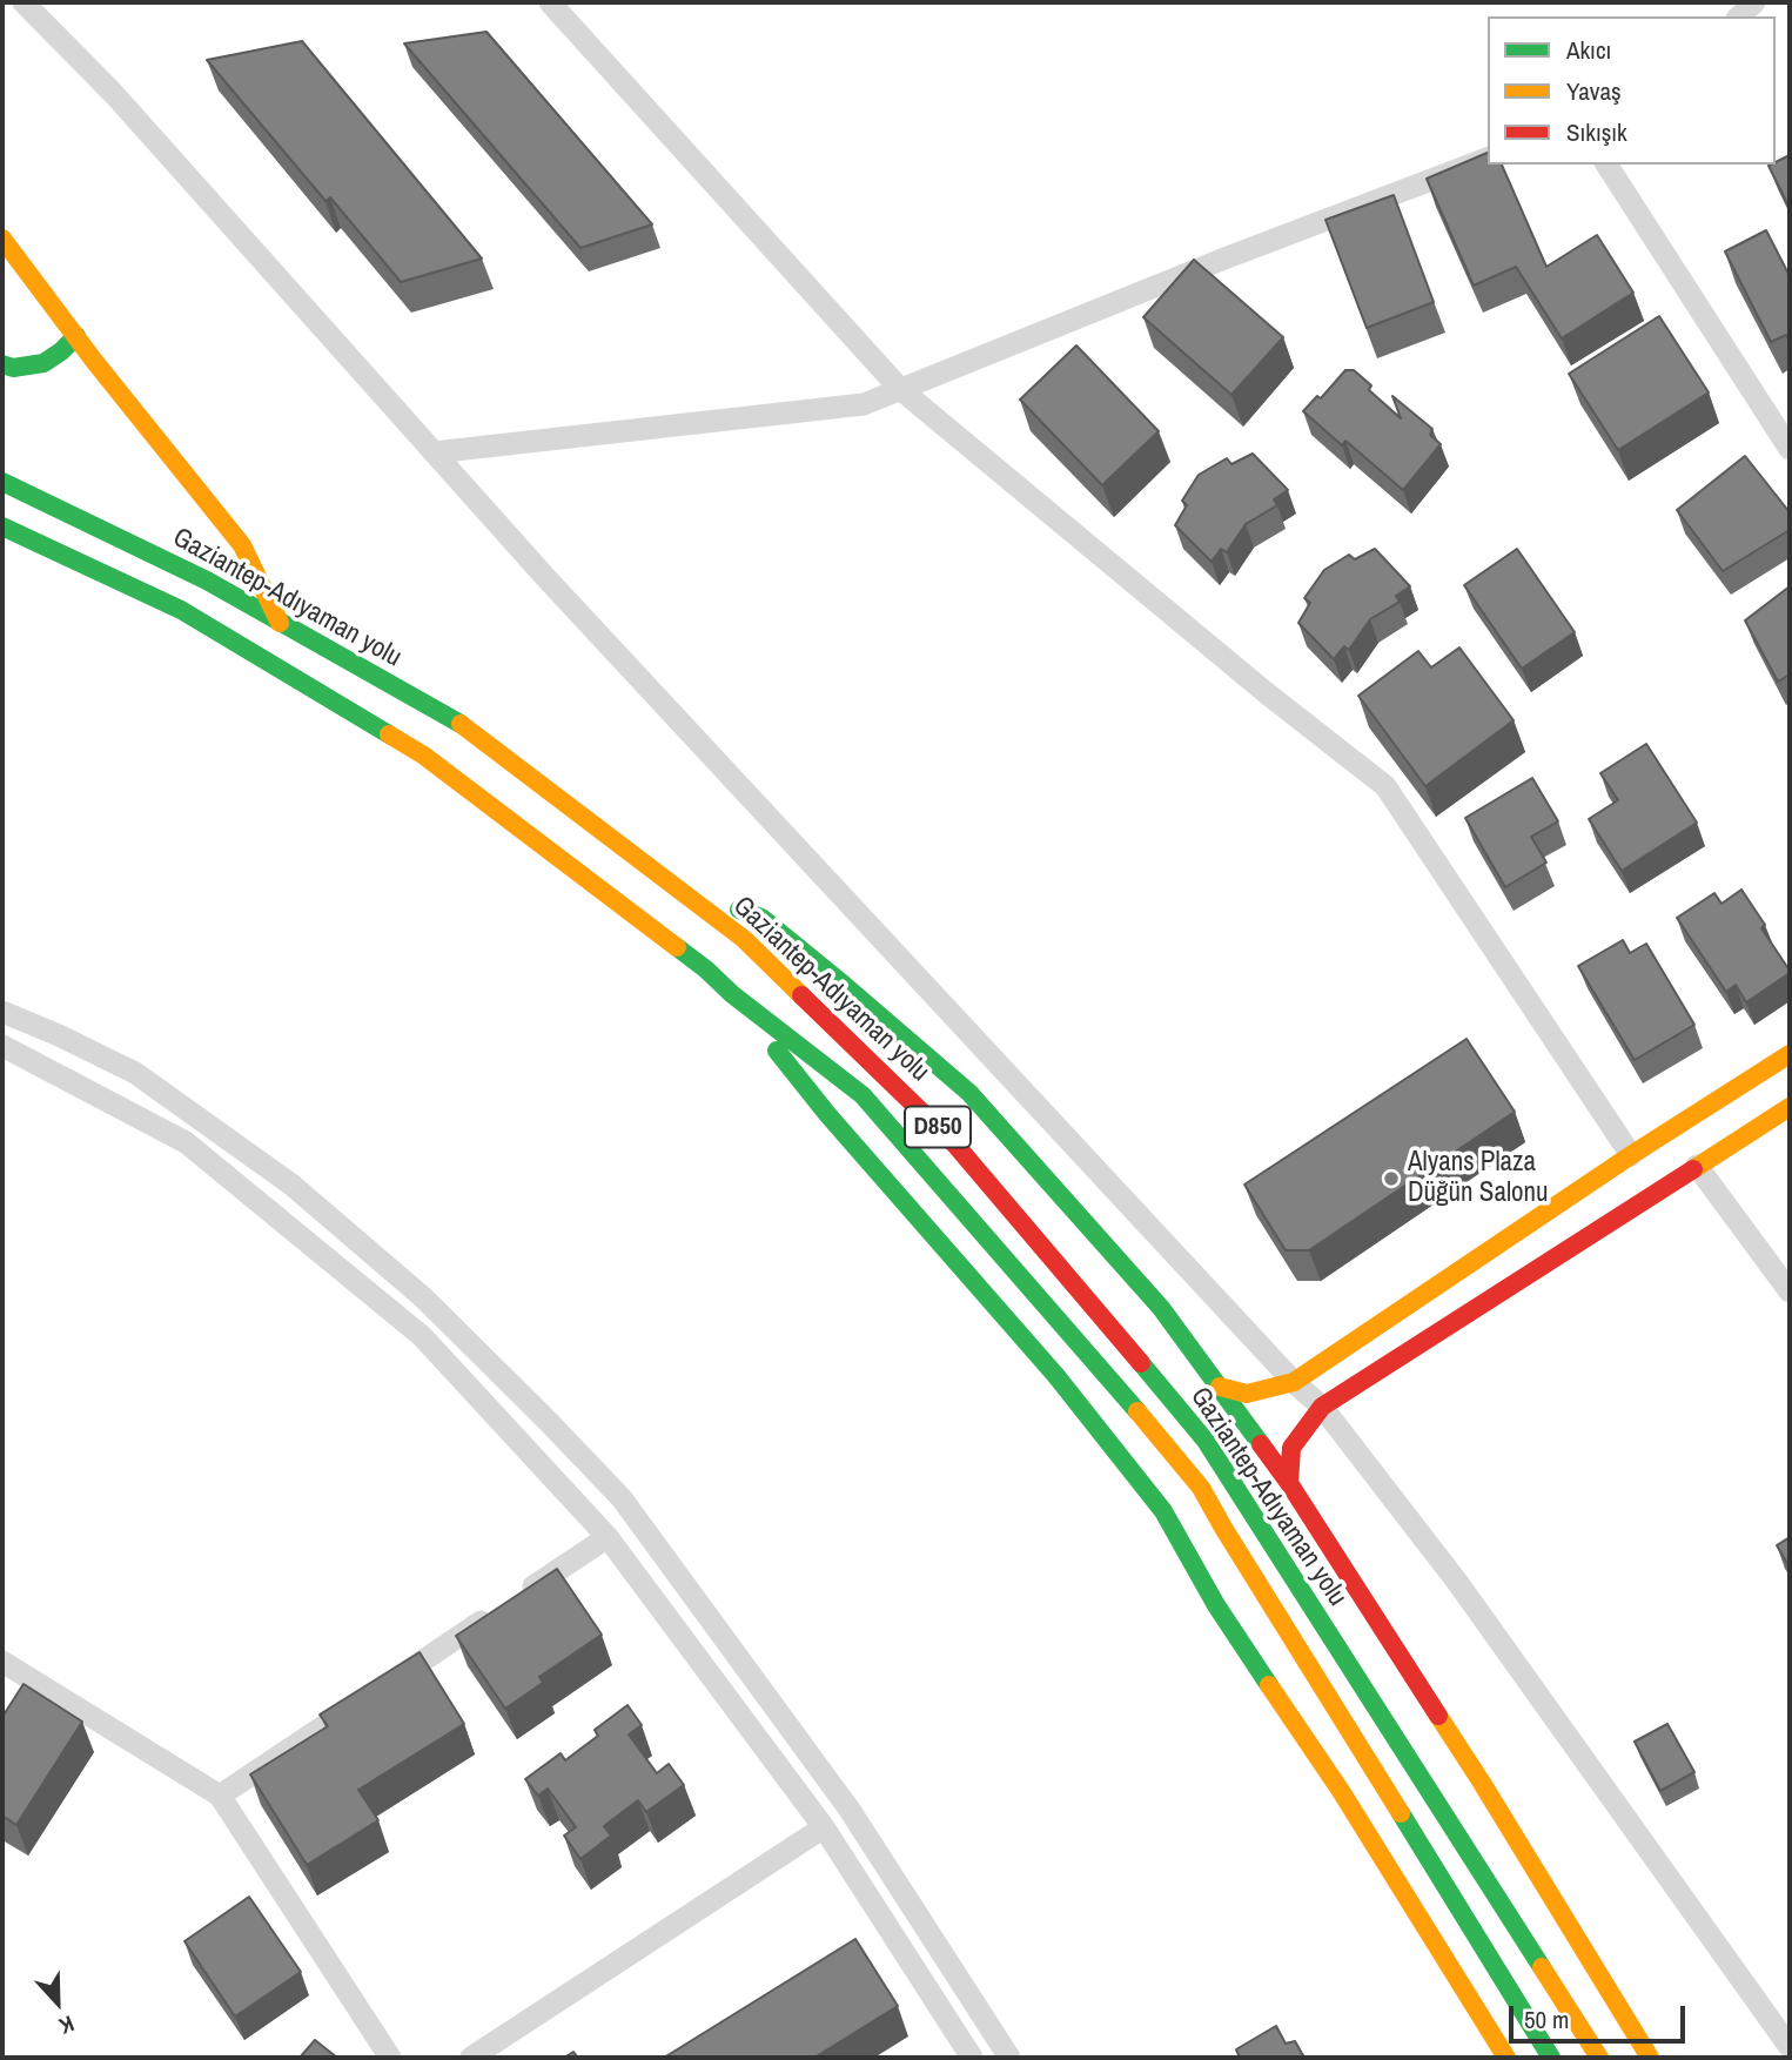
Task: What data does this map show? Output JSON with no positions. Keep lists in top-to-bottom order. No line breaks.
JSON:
{"streets":{"main road":["Gaziantep-Adıyaman yolu","D850"]},"places":["Alyans Plaza Düğün Salonu"],"legend":["Akıcı","Yavaş","Sıkışık"],"scale_bar":"50 m","north":"bottom"}
